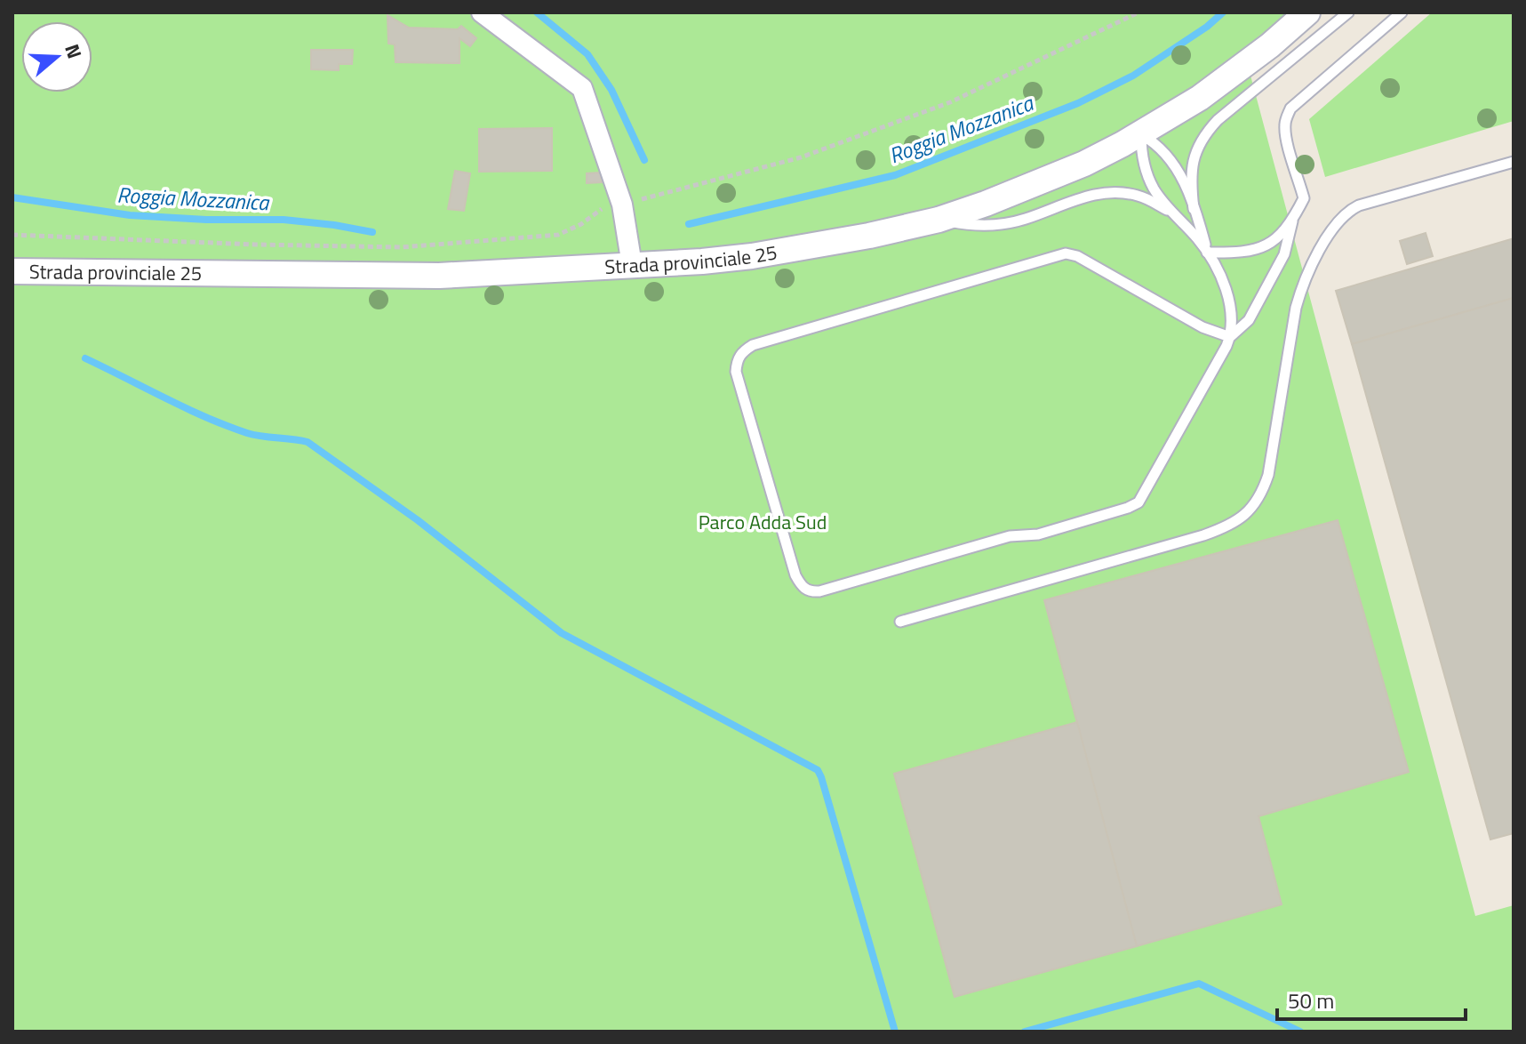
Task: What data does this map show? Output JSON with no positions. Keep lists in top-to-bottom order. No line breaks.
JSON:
{"streets":{"street":["Strada provinciale 25"]},"water":["Roggia Mozzanica"],"parks":["Parco Adda Sud"],"scale_bar":"50 m","north":"right"}
